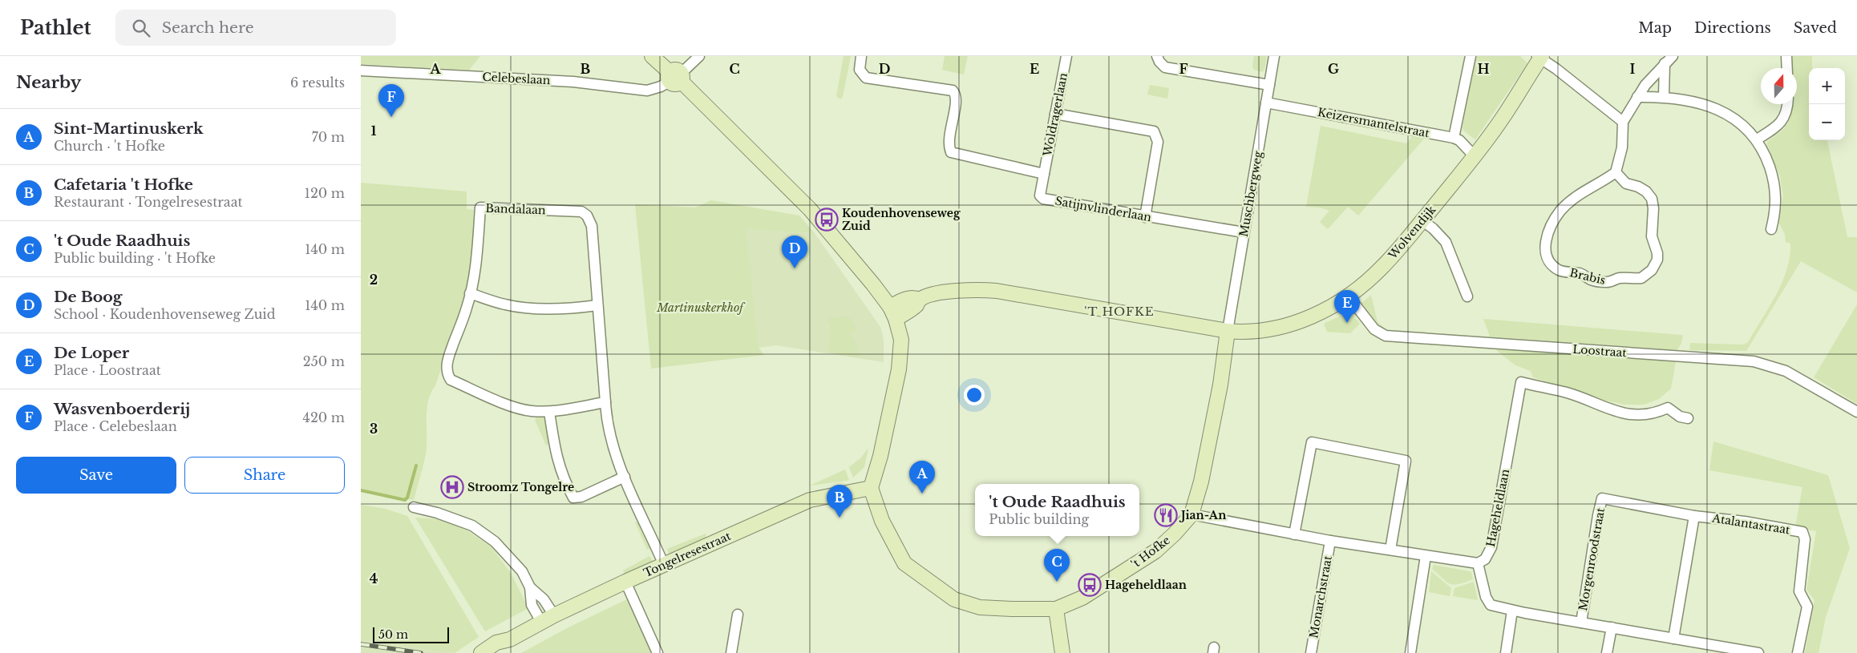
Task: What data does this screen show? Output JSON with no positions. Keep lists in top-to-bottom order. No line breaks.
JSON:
{"streets":{"street":["Celebeslaan","Woldragerlaan","Keizersmantelstraat","Muschbergweg","Bandalaan","Satijnvlinderlaan","Wolvendijk","Brabis","Loostraat","Hageheldlaan","Atalantastraat","'t Hofke","Tongelresestraat","Morgenroodstraat","Monarchstraat"]},"crossings":[["Woldragerlaan","Satijnvlinderlaan"],["Keizersmantelstraat","Muschbergweg"],["Keizersmantelstraat","Wolvendijk"],["Muschbergweg","Satijnvlinderlaan"],["Muschbergweg","Wolvendijk"],["Muschbergweg","'t Hofke"],["Wolvendijk","Loostraat"],["Wolvendijk","'t Hofke"],["Atalantastraat","Morgenroodstraat"],["'t Hofke","Tongelresestraat"]],"districts":["'T HOFKE"],"parks":["Martinuskerkhof"],"places":{"bus stop":["Koudenhovenseweg Zuid","Hageheldlaan"],"hospital":["Stroomz Tongelre"],"restaurant":["Jian-An"]},"scale_bar":"50 m","north":"top","page":{"header":"Pathlet","search":"Search here","nav":["Map","Directions","Saved"],"heading":["Nearby","6 results"],"map_buttons":["+","−"],"pins":["F","D","E","A","B","C"],"list":[{"mark":"A","name":"Sint-Martinuskerk","note":"Church · 't Hofke","value":"70 m"},{"mark":"B","name":"Cafetaria 't Hofke","note":"Restaurant · Tongelresestraat","value":"120 m"},{"mark":"C","name":"'t Oude Raadhuis","note":"Public building · 't Hofke","value":"140 m"},{"mark":"D","name":"De Boog","note":"School · Koudenhovenseweg Zuid","value":"140 m"},{"mark":"E","name":"De Loper","note":"Place · Loostraat","value":"250 m"},{"mark":"F","name":"Wasvenboerderij","note":"Place · Celebeslaan","value":"420 m"}],"buttons":["Save","Share"],"popup":["'t Oude Raadhuis","Public building"],"scale":"50 m"},"grid":{"columns":["A","B","C","D","E","F","G","H","I"],"rows":["1","2","3","4"]}}
